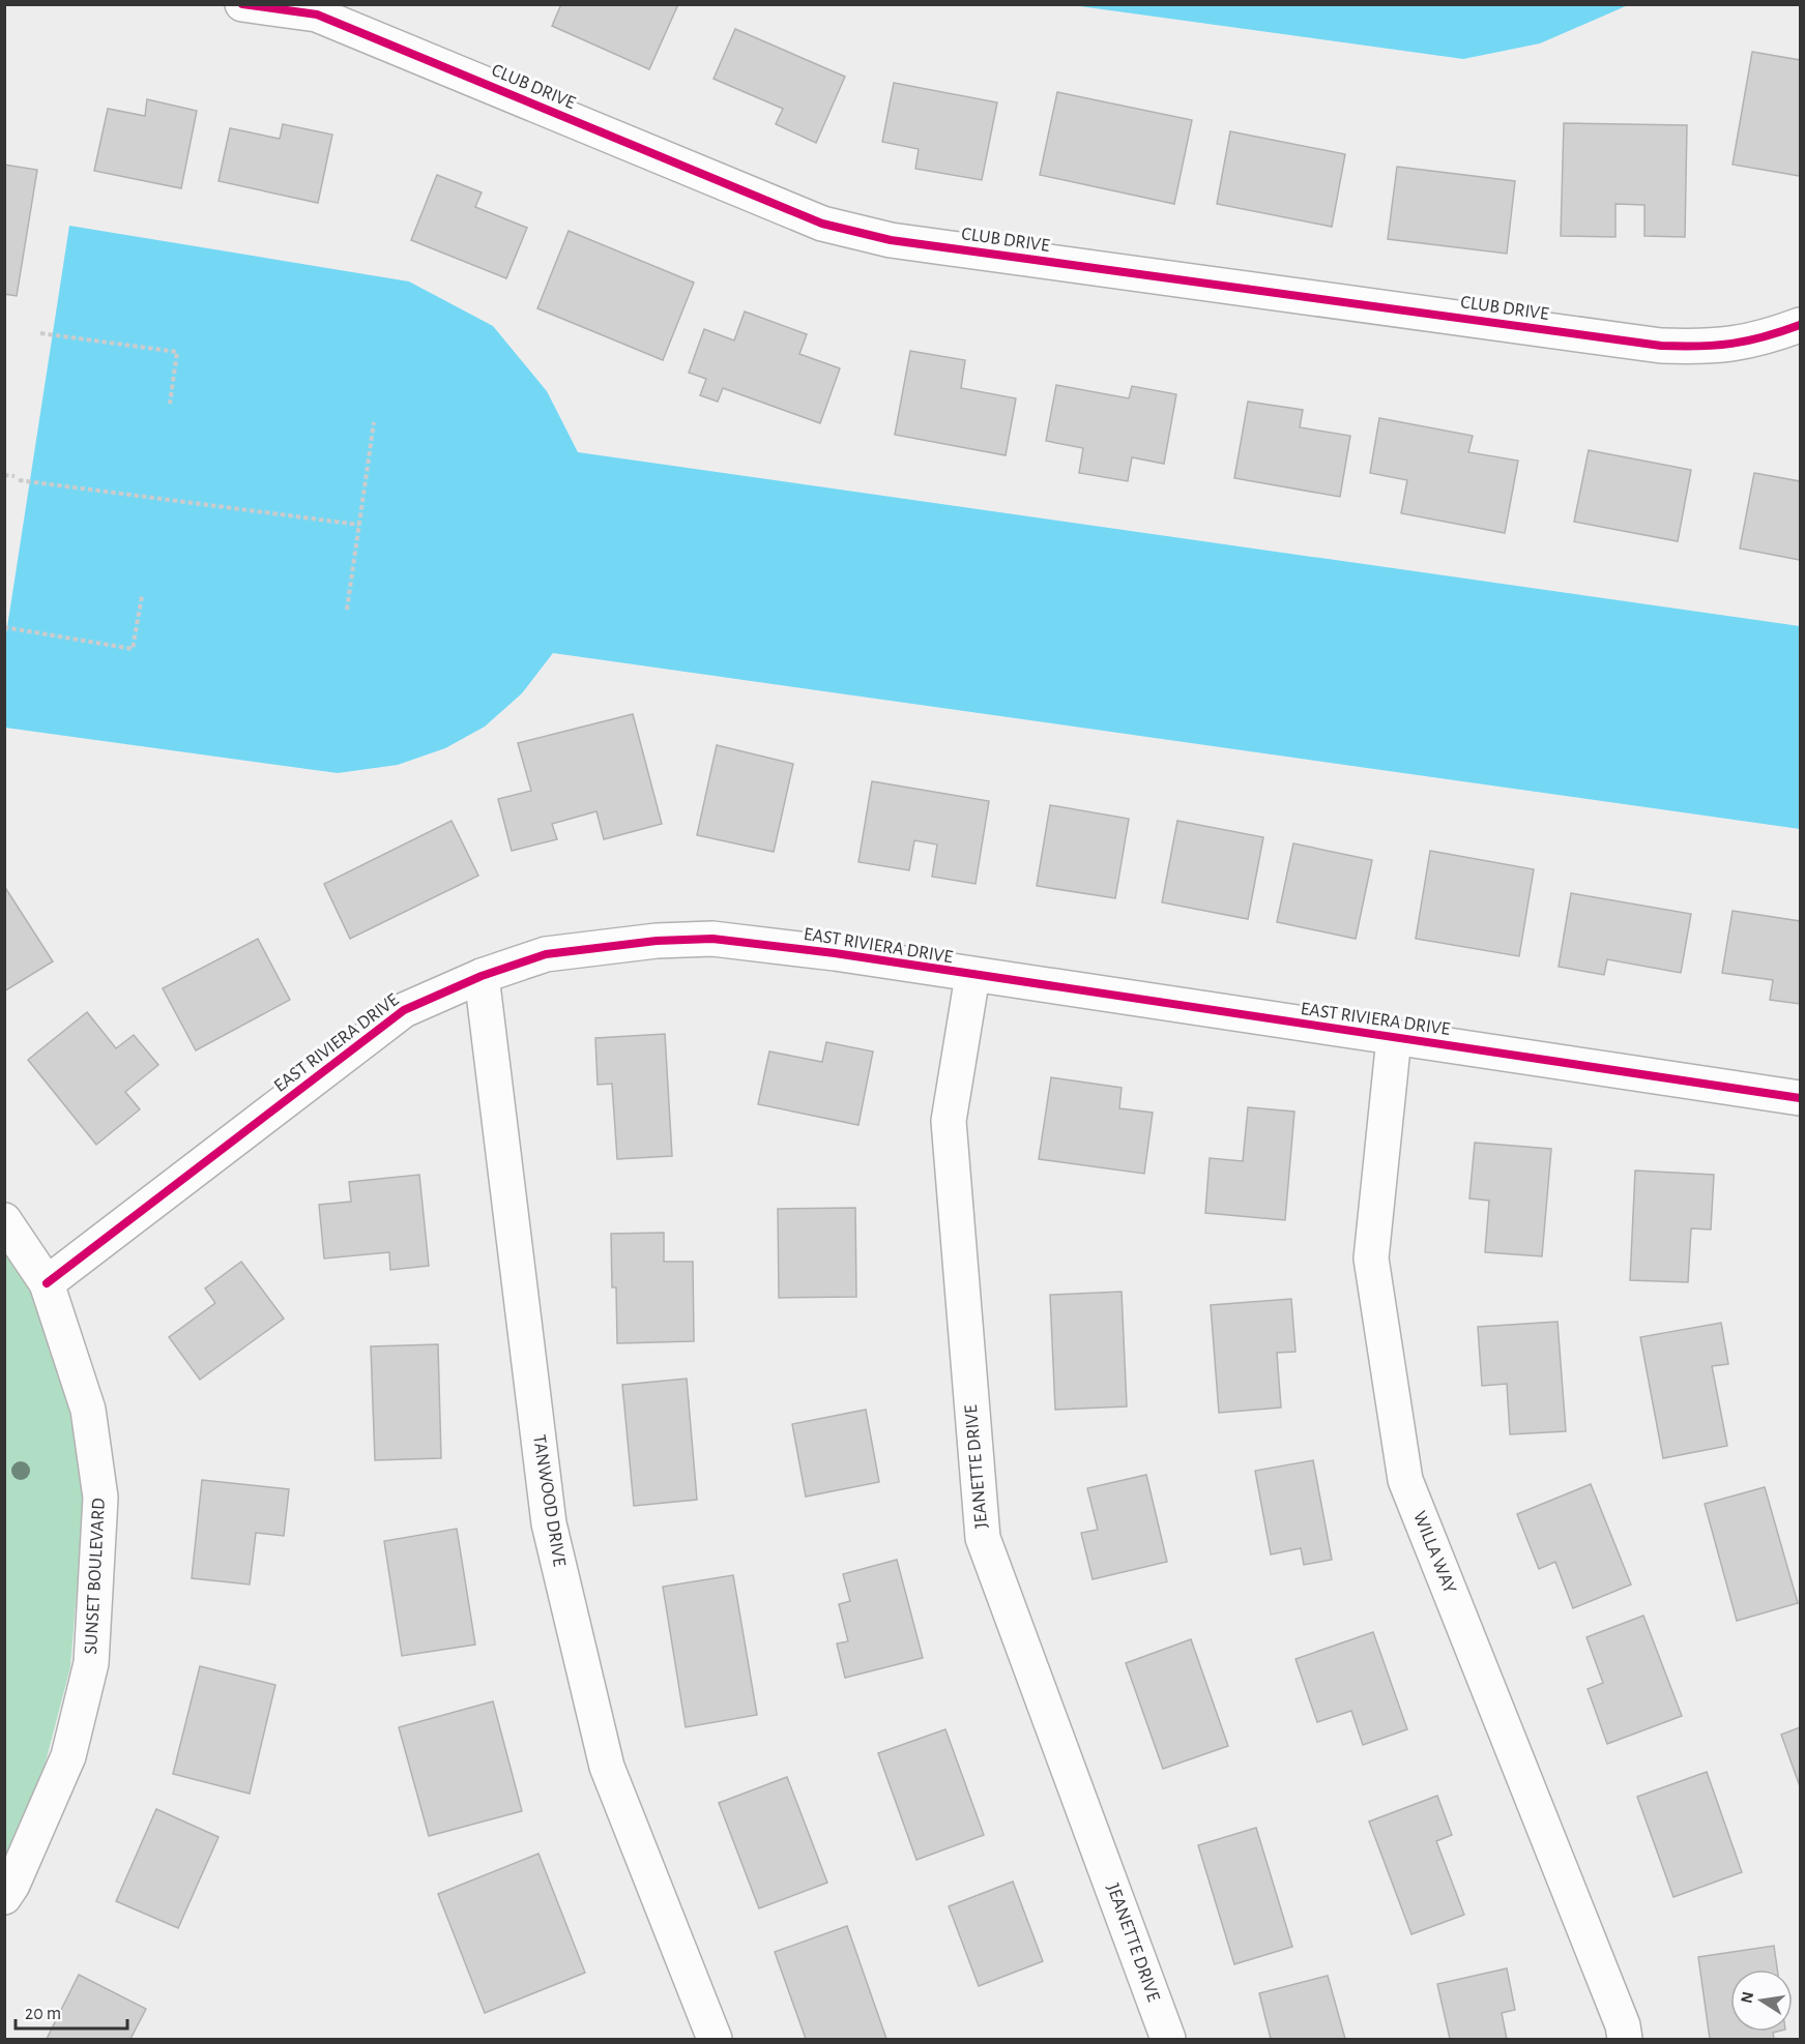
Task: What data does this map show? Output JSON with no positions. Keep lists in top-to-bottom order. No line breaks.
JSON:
{"streets":{"street":["CLUB DRIVE","EAST RIVIERA DRIVE","JEANETTE DRIVE","TANWOOD DRIVE","WILLA WAY","SUNSET BOULEVARD"]},"crossings":[["EAST RIVIERA DRIVE","JEANETTE DRIVE"],["EAST RIVIERA DRIVE","TANWOOD DRIVE"],["EAST RIVIERA DRIVE","WILLA WAY"],["EAST RIVIERA DRIVE","SUNSET BOULEVARD"]],"scale_bar":"20 m","north":"left"}
